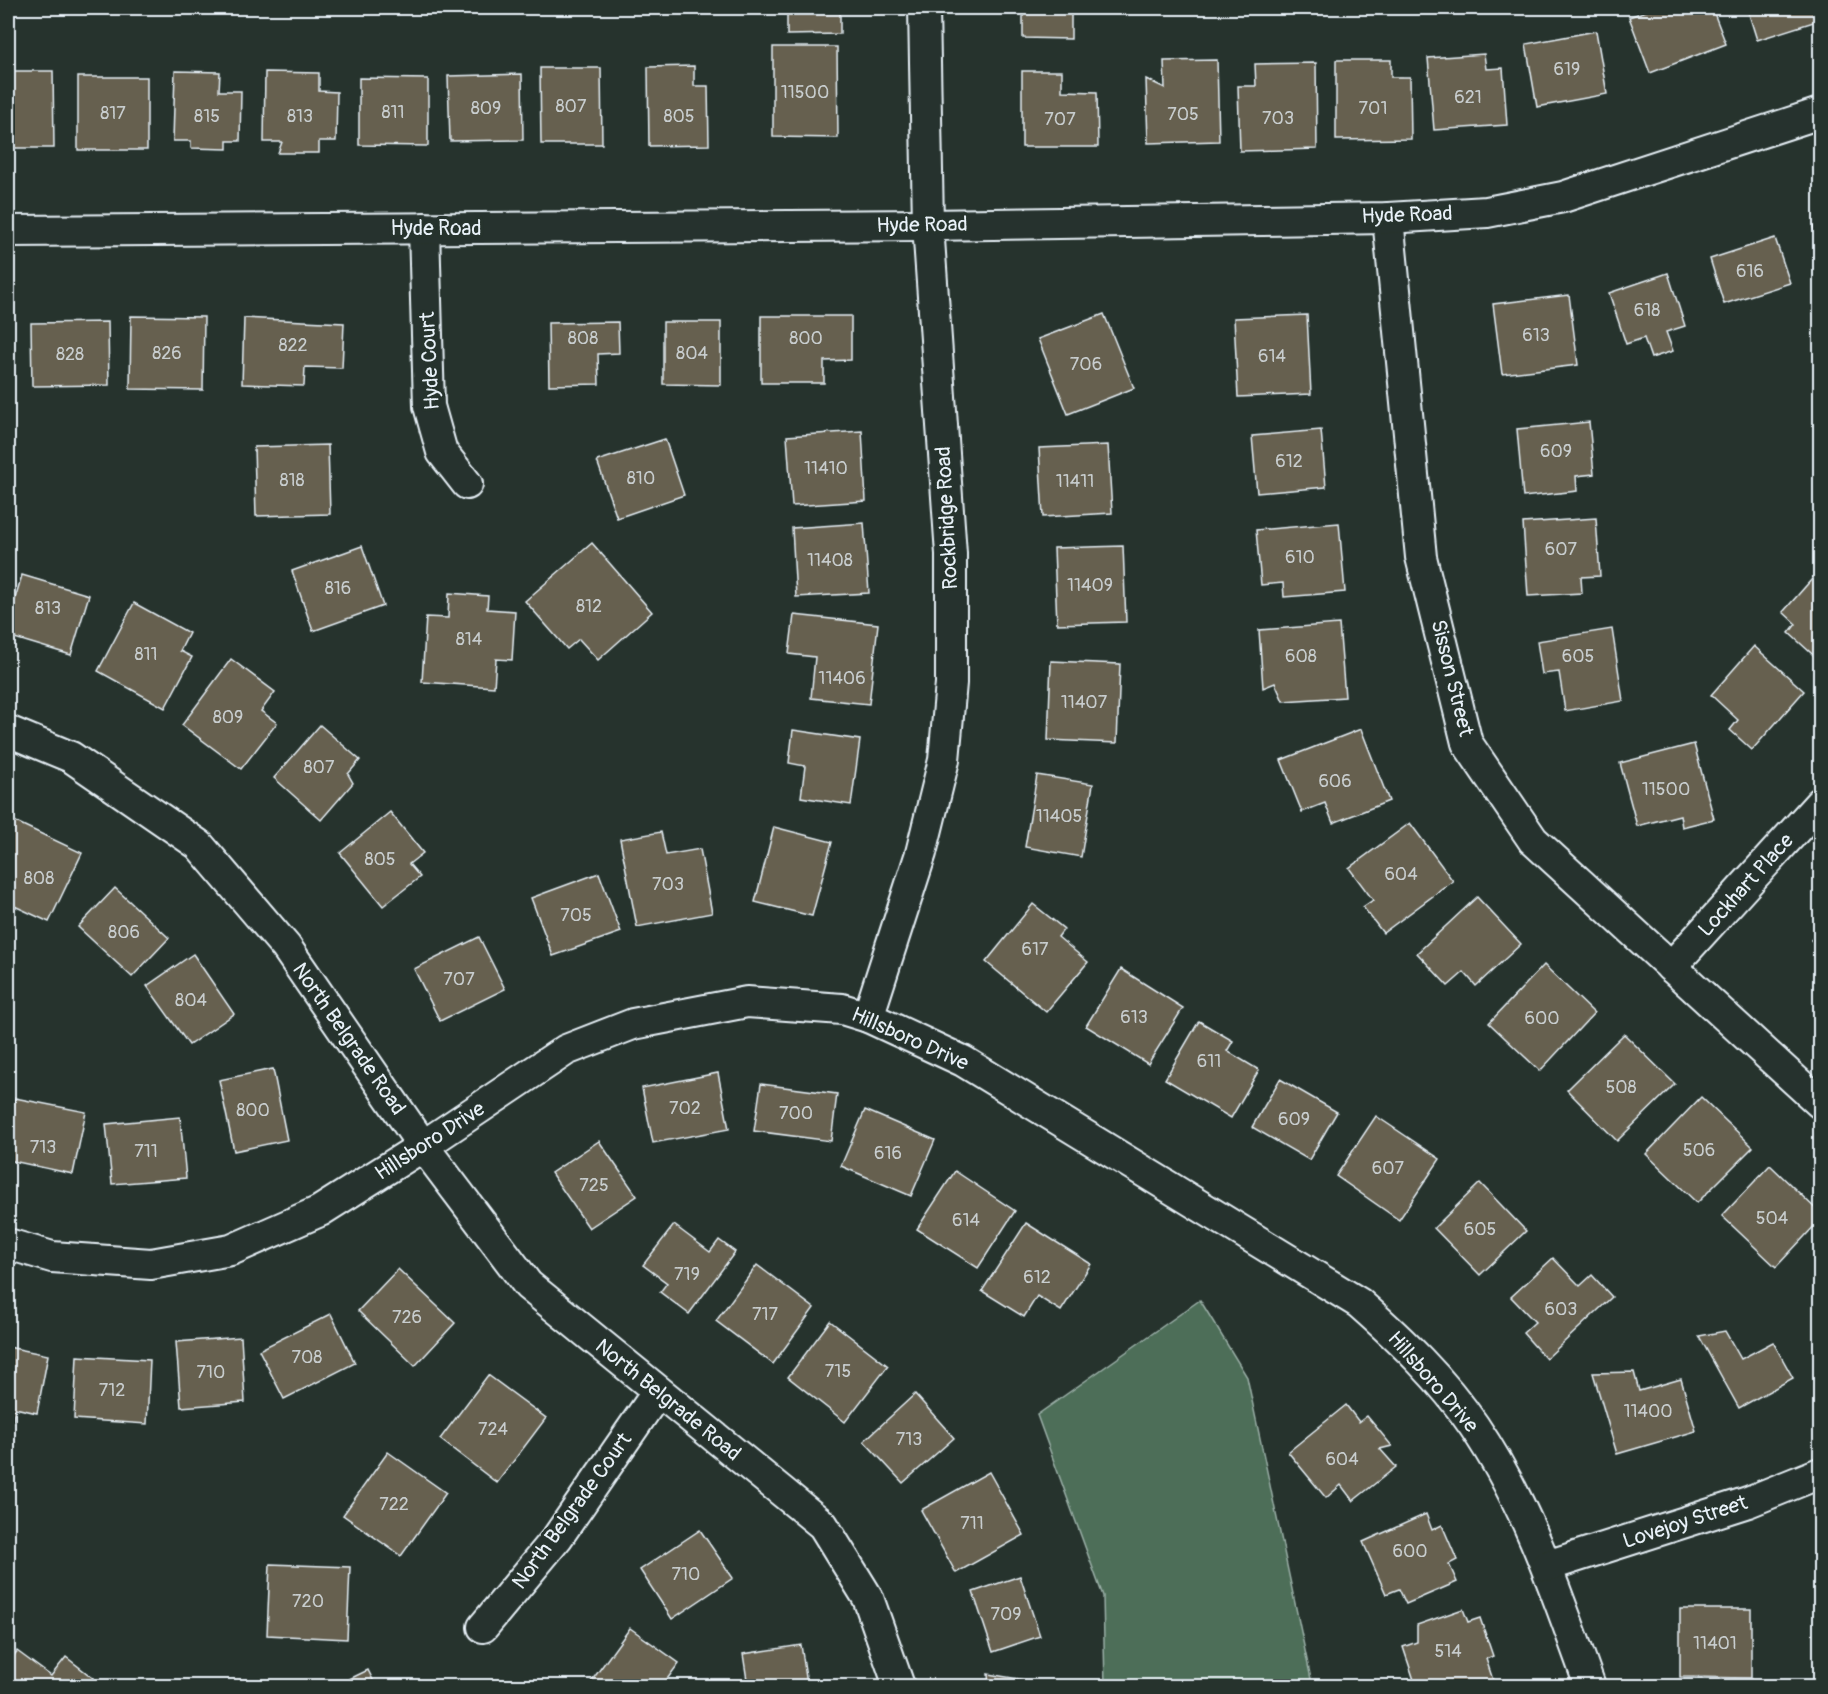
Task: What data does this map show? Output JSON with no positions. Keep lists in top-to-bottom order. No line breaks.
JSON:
{"streets":{"street":["Hyde Road","Hyde Court","Rockbridge Road","Sisson Street","Lockhart Place","North Belgrade Road","Hillsboro Drive","North Belgrade Court","Lovejoy Street"]},"crossings":[["Hyde Road","Hyde Court"],["Hyde Road","Rockbridge Road"],["Hyde Road","Sisson Street"],["Rockbridge Road","Hillsboro Drive"],["Sisson Street","Lockhart Place"],["North Belgrade Road","Hillsboro Drive"],["North Belgrade Road","North Belgrade Court"],["Hillsboro Drive","Lovejoy Street"]],"house_numbers":["619","11500","621","807","809","701","811","817","705","815","813","805","703","707","616","618","613","808","800","822","826","804","828","614","706","609","612","11410","810","818","11411","607","610","11408","11409","816","812","813","814","811","608","605","11406","11407","809","807","606","11500","11405","805","604","808","703","705","806","617","707","804","613","600","611","508","702","800","700","609","713","506","711","616","607","725","504","614","605","719","612","603","717","726","708","715","710","712","11400","724","713","604","722","711","600","710","720","709","11401","514"]}
